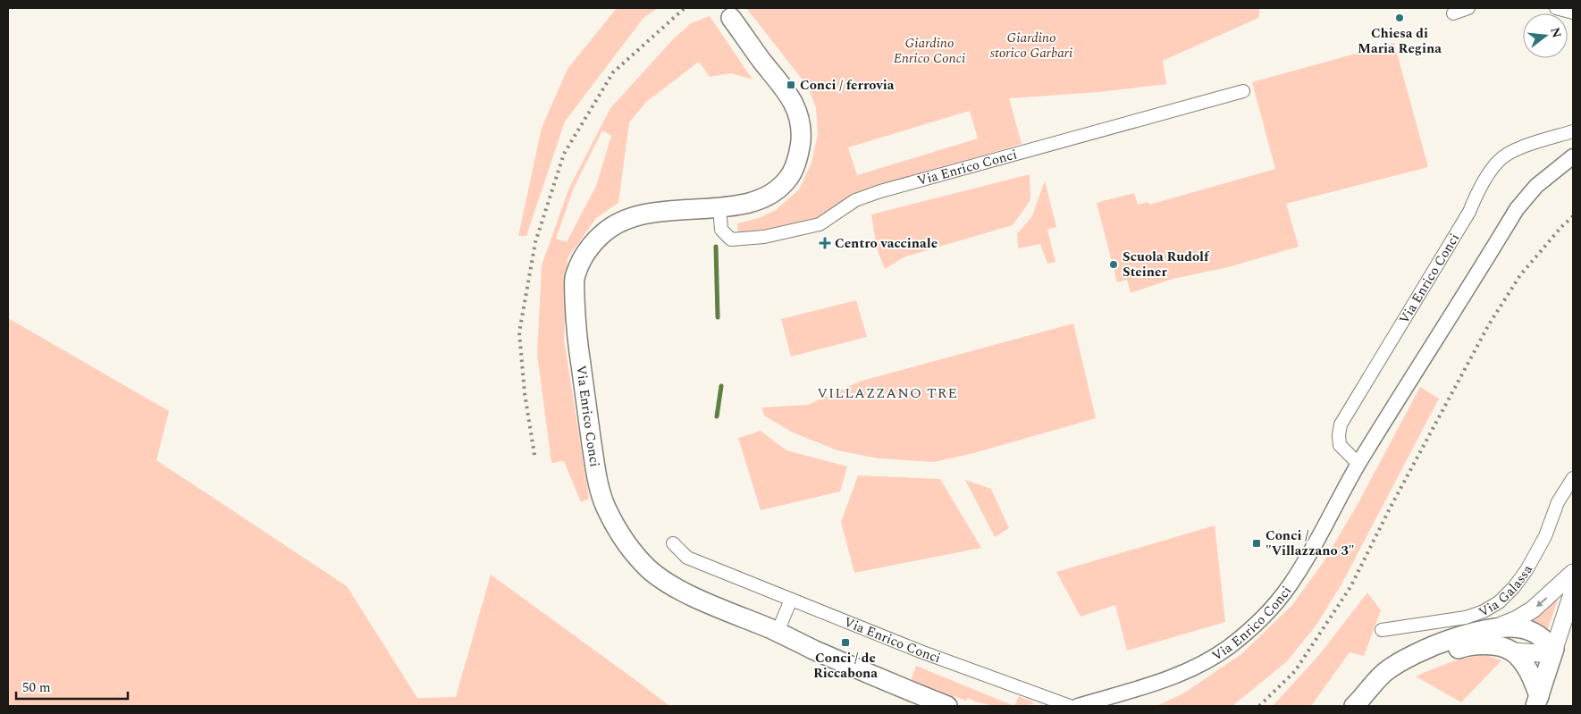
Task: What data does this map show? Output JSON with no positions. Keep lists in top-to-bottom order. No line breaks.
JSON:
{"streets":{"main road":["Via Enrico Conci"],"street":["Via Galassa"]},"districts":["VILLAZZANO TRE"],"parks":["Giardino storico Garbari","Giardino Enrico Conci"],"places":{"other":["Chiesa di Maria Regina","Scuola Rudolf Steiner"],"transit":["Conci / ferrovia","Conci / \"Villazzano 3\"","Conci / de Riccabona"],"health":["Centro vaccinale"]},"scale_bar":"50 m","north":"right"}
